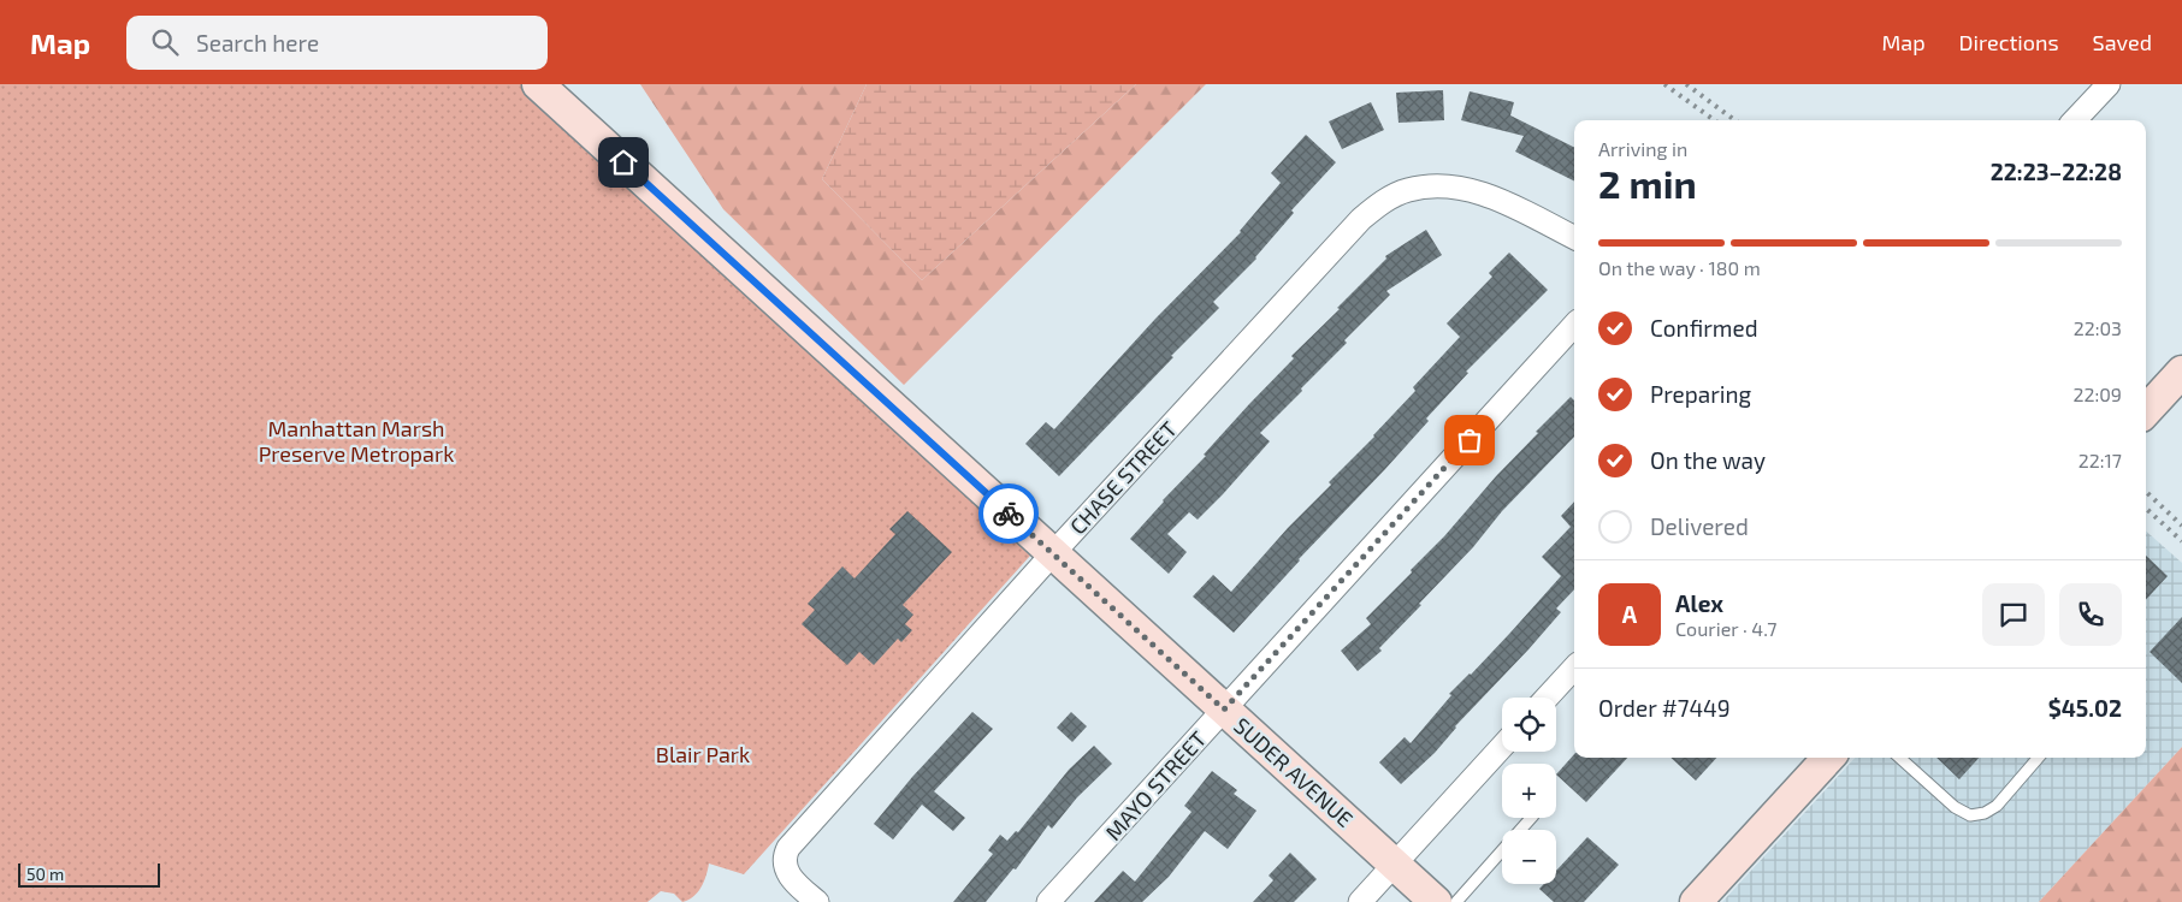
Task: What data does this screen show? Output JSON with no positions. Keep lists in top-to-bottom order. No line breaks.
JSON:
{"streets":{"street":["CHASE STREET","SUDER AVENUE","MAYO STREET"]},"crossings":[["CHASE STREET","SUDER AVENUE"],["SUDER AVENUE","MAYO STREET"]],"parks":["Manhattan Marsh Preserve Metropark","Blair Park"],"scale_bar":"50 m","page":{"header":"Map","search":"Search here","nav":["Map","Directions","Saved"],"heading":["2 min","Arriving in","22:23–22:28"],"panel":["Alex","Courier · 4.7","Order #7449","$45.02"],"bar":"On the way · 180 m","list":[["Confirmed","22:03"],["Preparing","22:09"],["On the way","22:17"],"Delivered"],"round":"A","map_buttons":["+","−"],"scale":"50 m"}}
